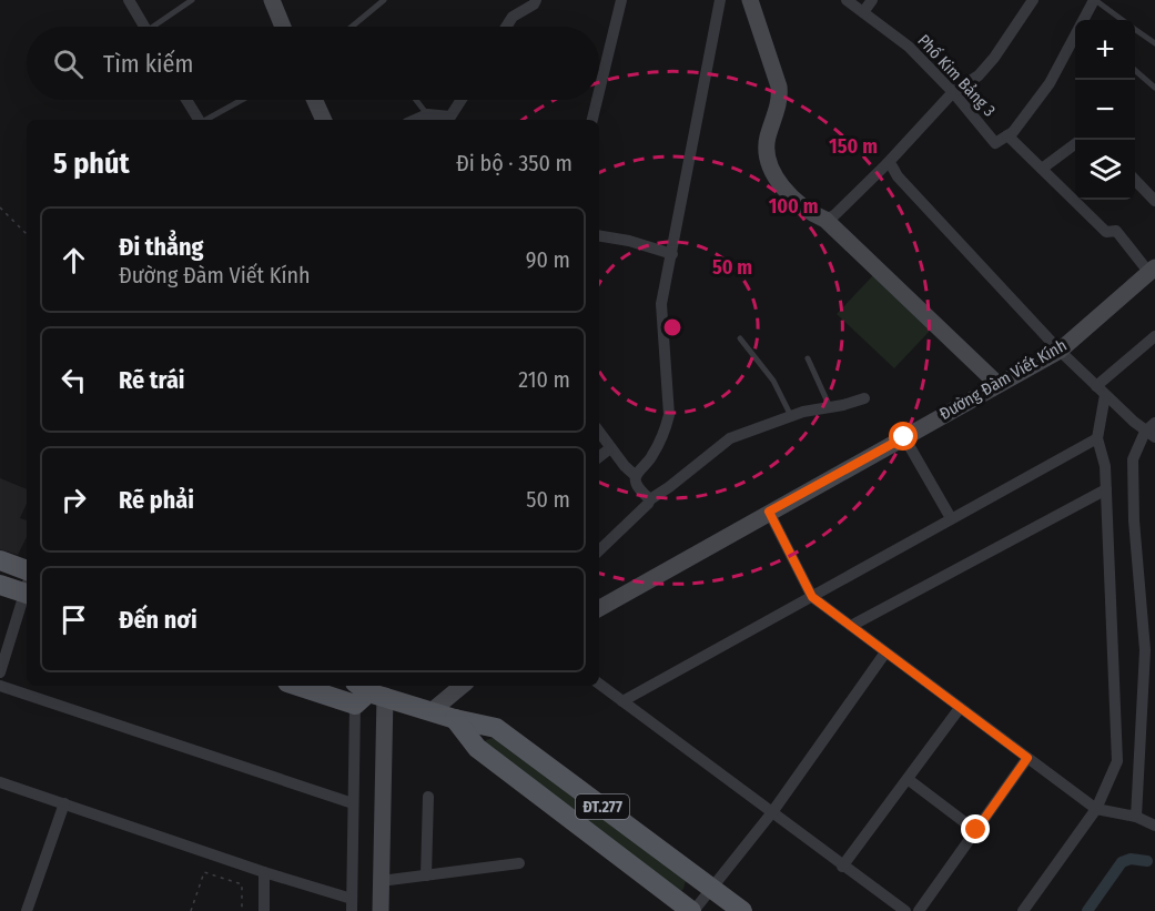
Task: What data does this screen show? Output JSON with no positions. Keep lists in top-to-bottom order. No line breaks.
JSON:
{"streets":{"main road":["ĐT.277"],"street":["Phố Kim Bảng 3","Đường Đàm Viết Kính"]},"page":{"map_buttons":["+","−"],"search":"Tìm kiếm","heading":["5 phút","Đi bộ · 350 m"],"list":[["Đi thẳng","Đường Đàm Viết Kính","90 m"],["Rẽ trái","210 m"],["Rẽ phải","50 m"],"Đến nơi"]},"rings":["150 m","100 m","50 m"]}
